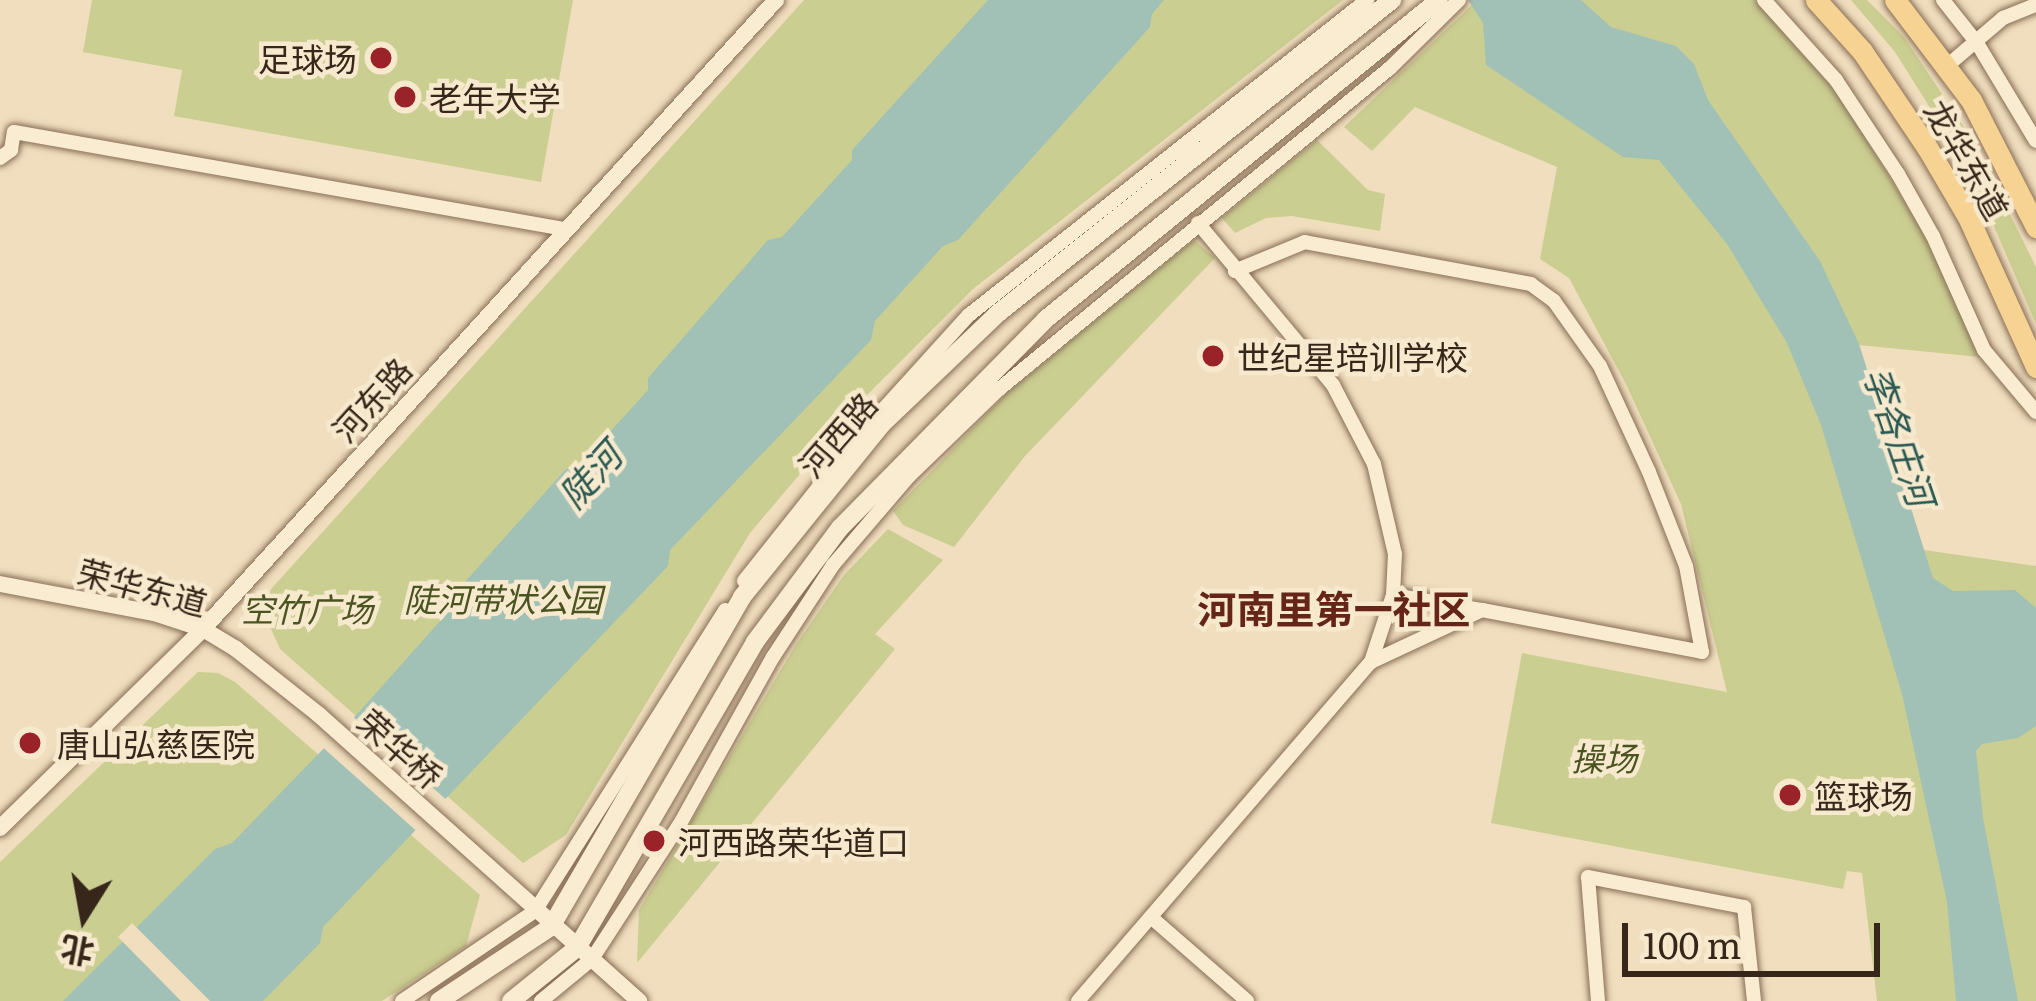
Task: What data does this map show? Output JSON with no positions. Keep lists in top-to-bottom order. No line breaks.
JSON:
{"streets":{"main road":["龙华东道","河西路"],"street":["河东路","荣华东道","荣华桥"]},"crossings":[["河东路","荣华东道"],["荣华东道","荣华桥"]],"districts":["河南里第一社区"],"water":["李各庄河","陡河"],"parks":["陡河带状公园","空竹广场","操场"],"places":["足球场","老年大学","世纪星培训学校","唐山弘慈医院","篮球场","河西路荣华道口"],"scale_bar":"100 m","north":"bottom"}
